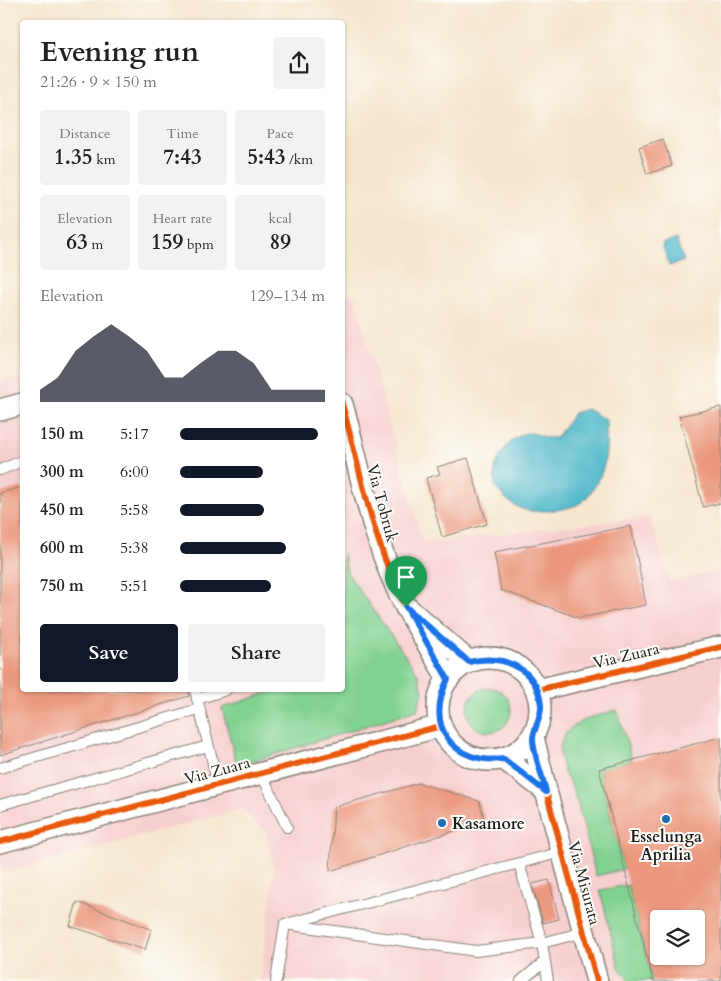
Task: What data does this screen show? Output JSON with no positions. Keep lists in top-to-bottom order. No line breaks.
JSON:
{"streets":{"street":["Via Tobruk","Via Zuara","Via Misurata"]},"crossings":[["Via Tobruk","Via Zuara"],["Via Tobruk","Via Misurata"],["Via Zuara","Via Misurata"]],"places":["Esselunga Aprilia","Kasamore"],"page":{"heading":["Evening run","21:26 · 9 × 150 m"],"stats":[["Distance","1.35 km"],["Time","7:43"],["Pace","5:43 /km"],["Elevation","63 m"],["Heart rate","159 bpm"],["kcal","89"]],"chart":["Elevation","129–134 m"],"list":[{"name":"150 m","note":"5:17"},{"name":"300 m","note":"6:00"},{"name":"450 m","note":"5:58"},{"name":"600 m","note":"5:38"},{"name":"750 m","note":"5:51"}],"buttons":["Save","Share"]}}
